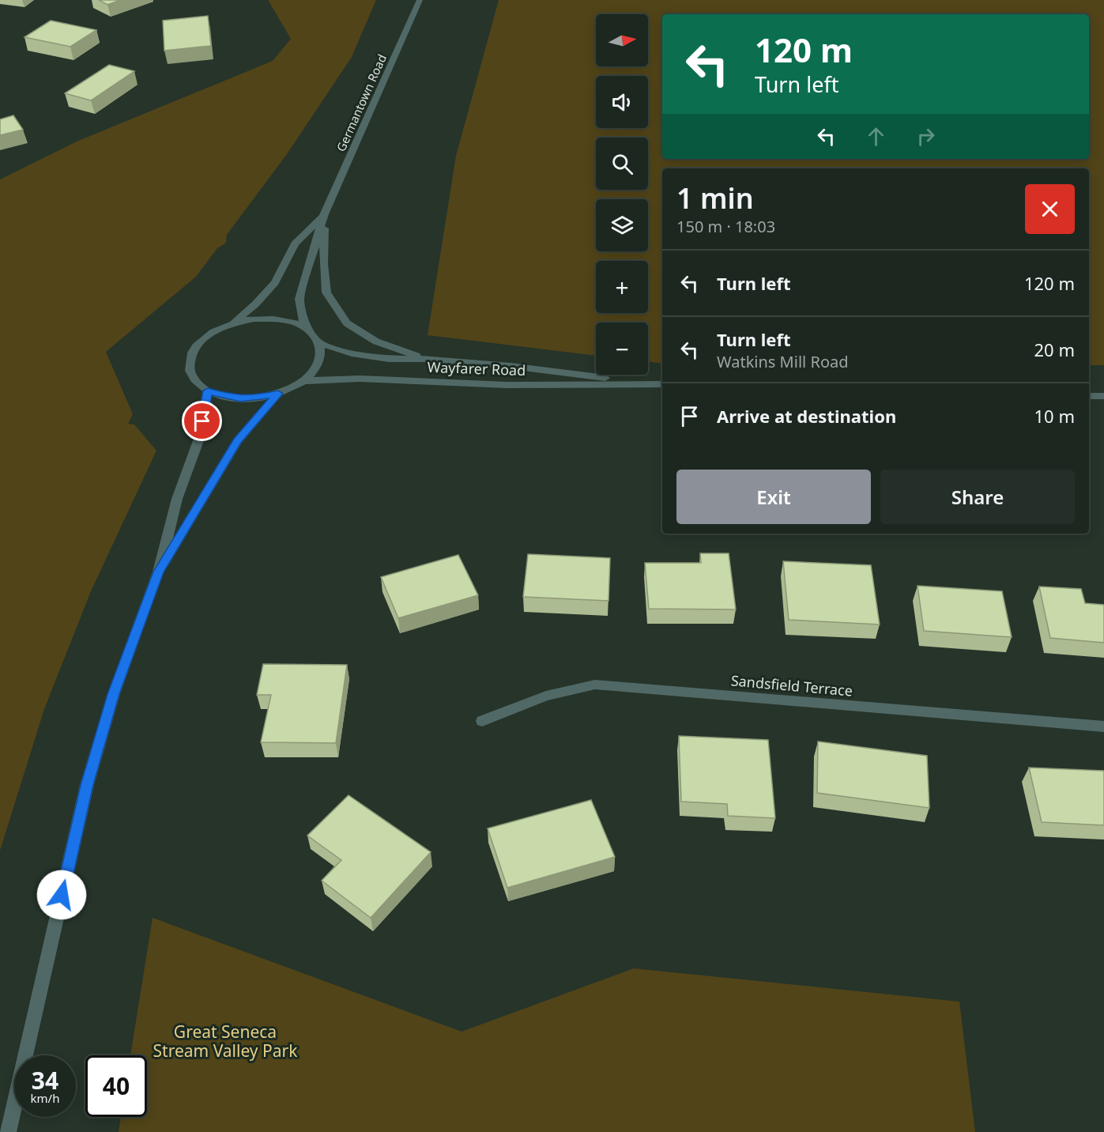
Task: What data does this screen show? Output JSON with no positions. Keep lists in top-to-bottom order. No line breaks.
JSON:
{"streets":{"street":["Germantown Road","Wayfarer Road","Sandsfield Terrace"]},"crossings":[["Germantown Road","Wayfarer Road"]],"parks":["Great Seneca Stream Valley Park"],"north":"right","page":{"map_buttons":["+","−"],"turn":["120 m","Turn left"],"heading":["1 min","150 m · 18:03"],"list":[{"name":"Turn left","value":"120 m"},{"name":"Turn left","note":"Watkins Mill Road","value":"20 m"},{"name":"Arrive at destination","value":"10 m"}],"buttons":["Exit","Share"],"speed":"34 km/h","limit":"40"}}
